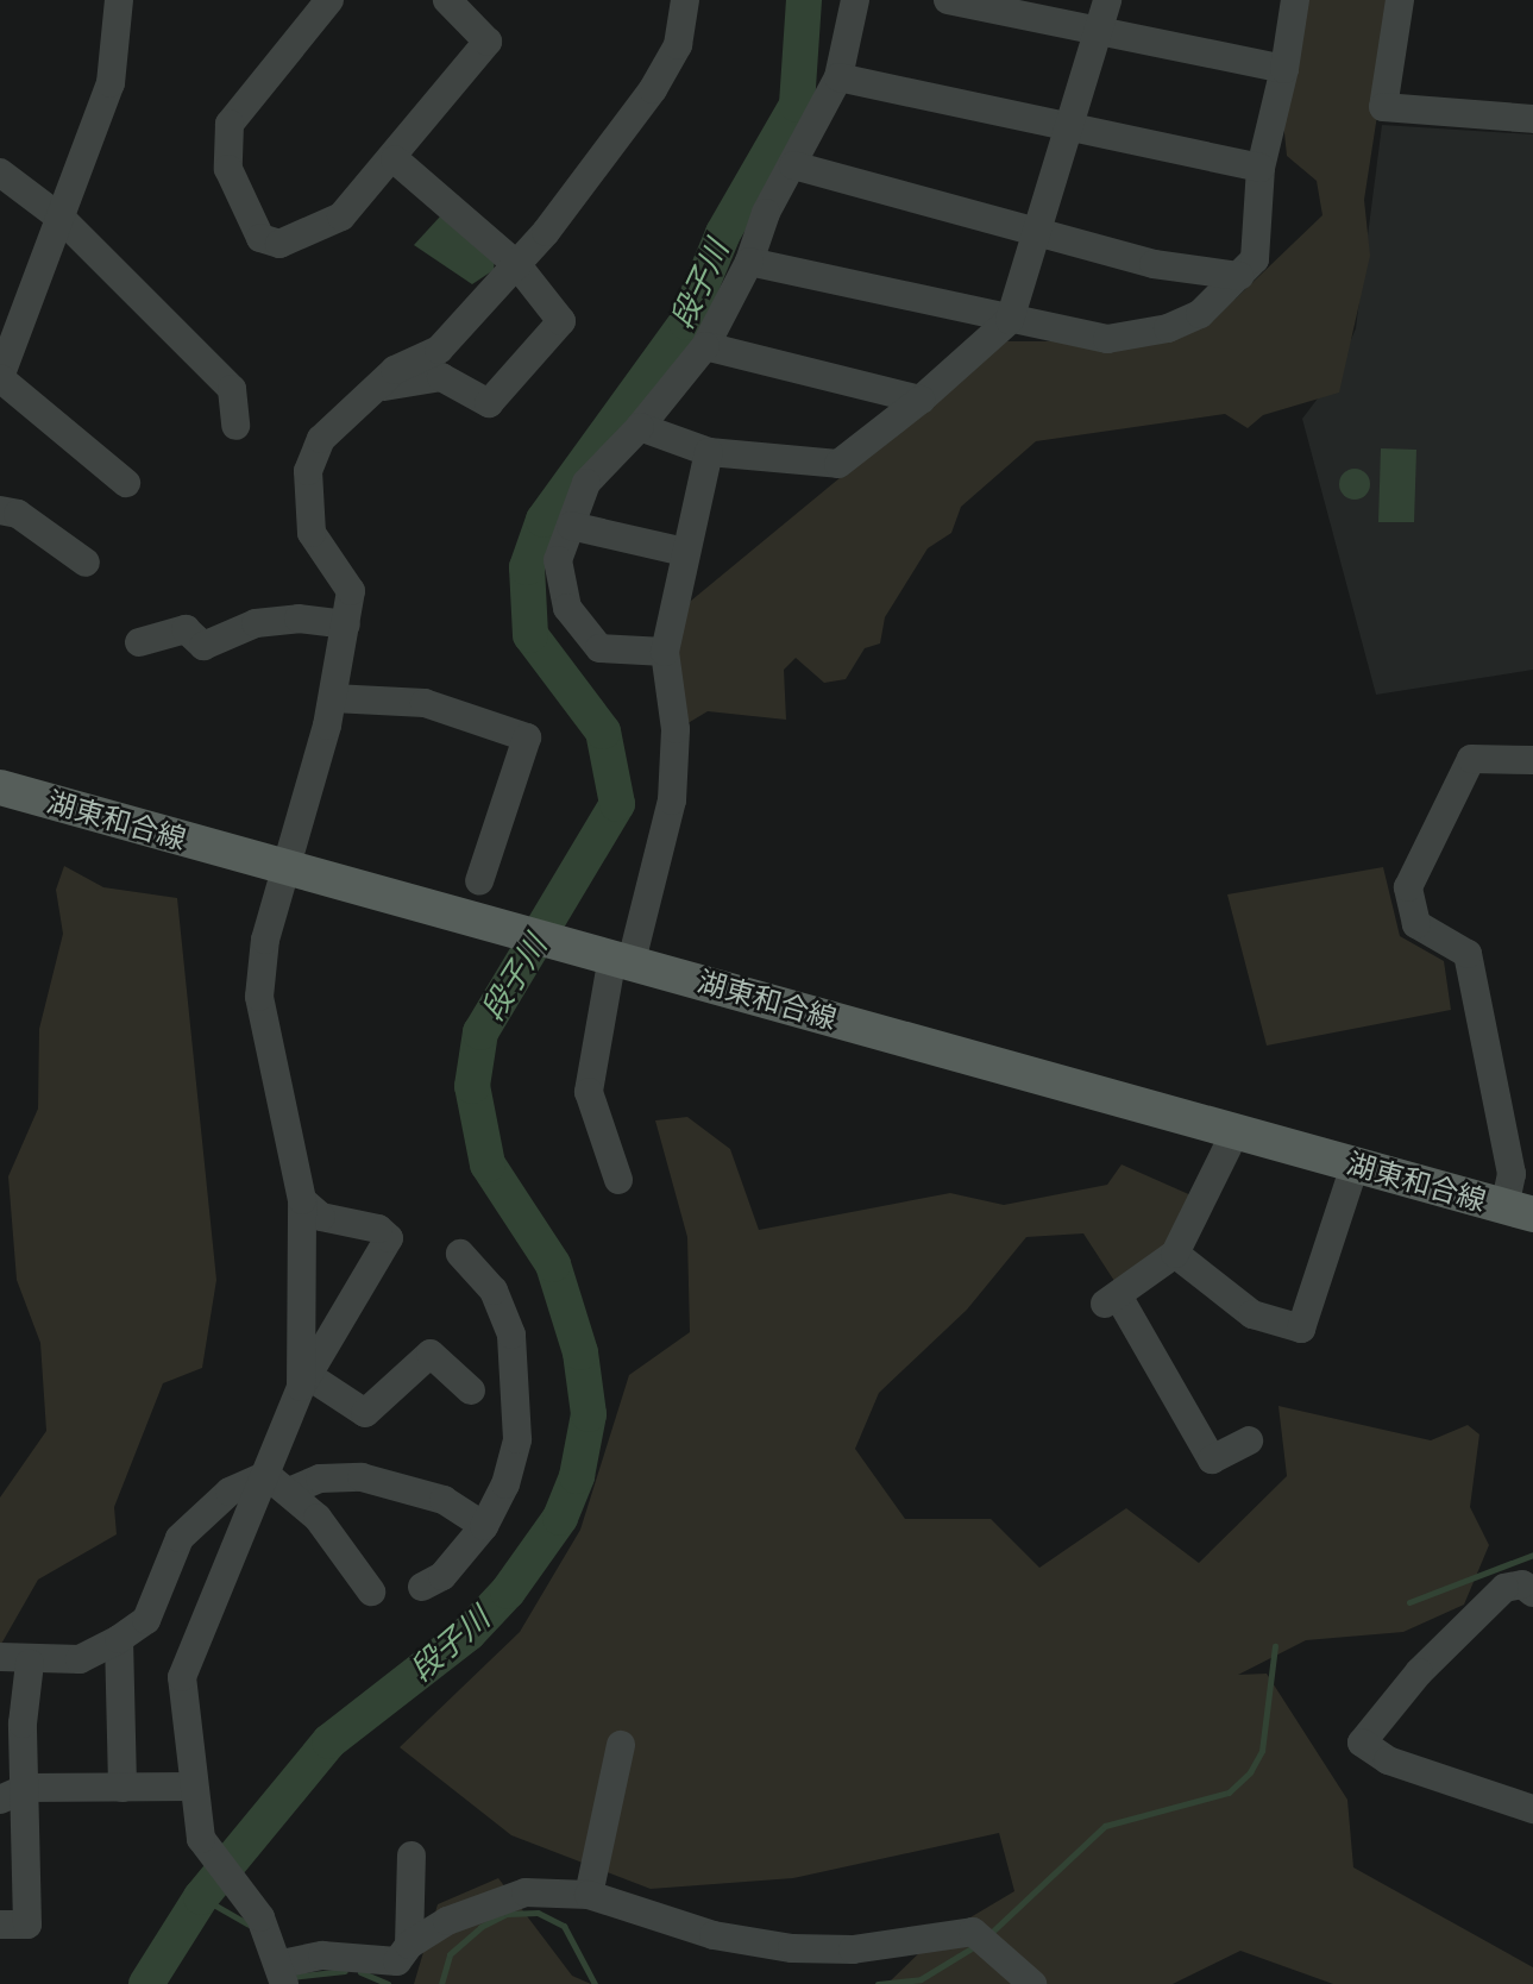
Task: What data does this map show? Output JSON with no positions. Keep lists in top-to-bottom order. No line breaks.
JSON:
{"streets":{"main road":["湖東和合線"]},"water":["段子川"]}
